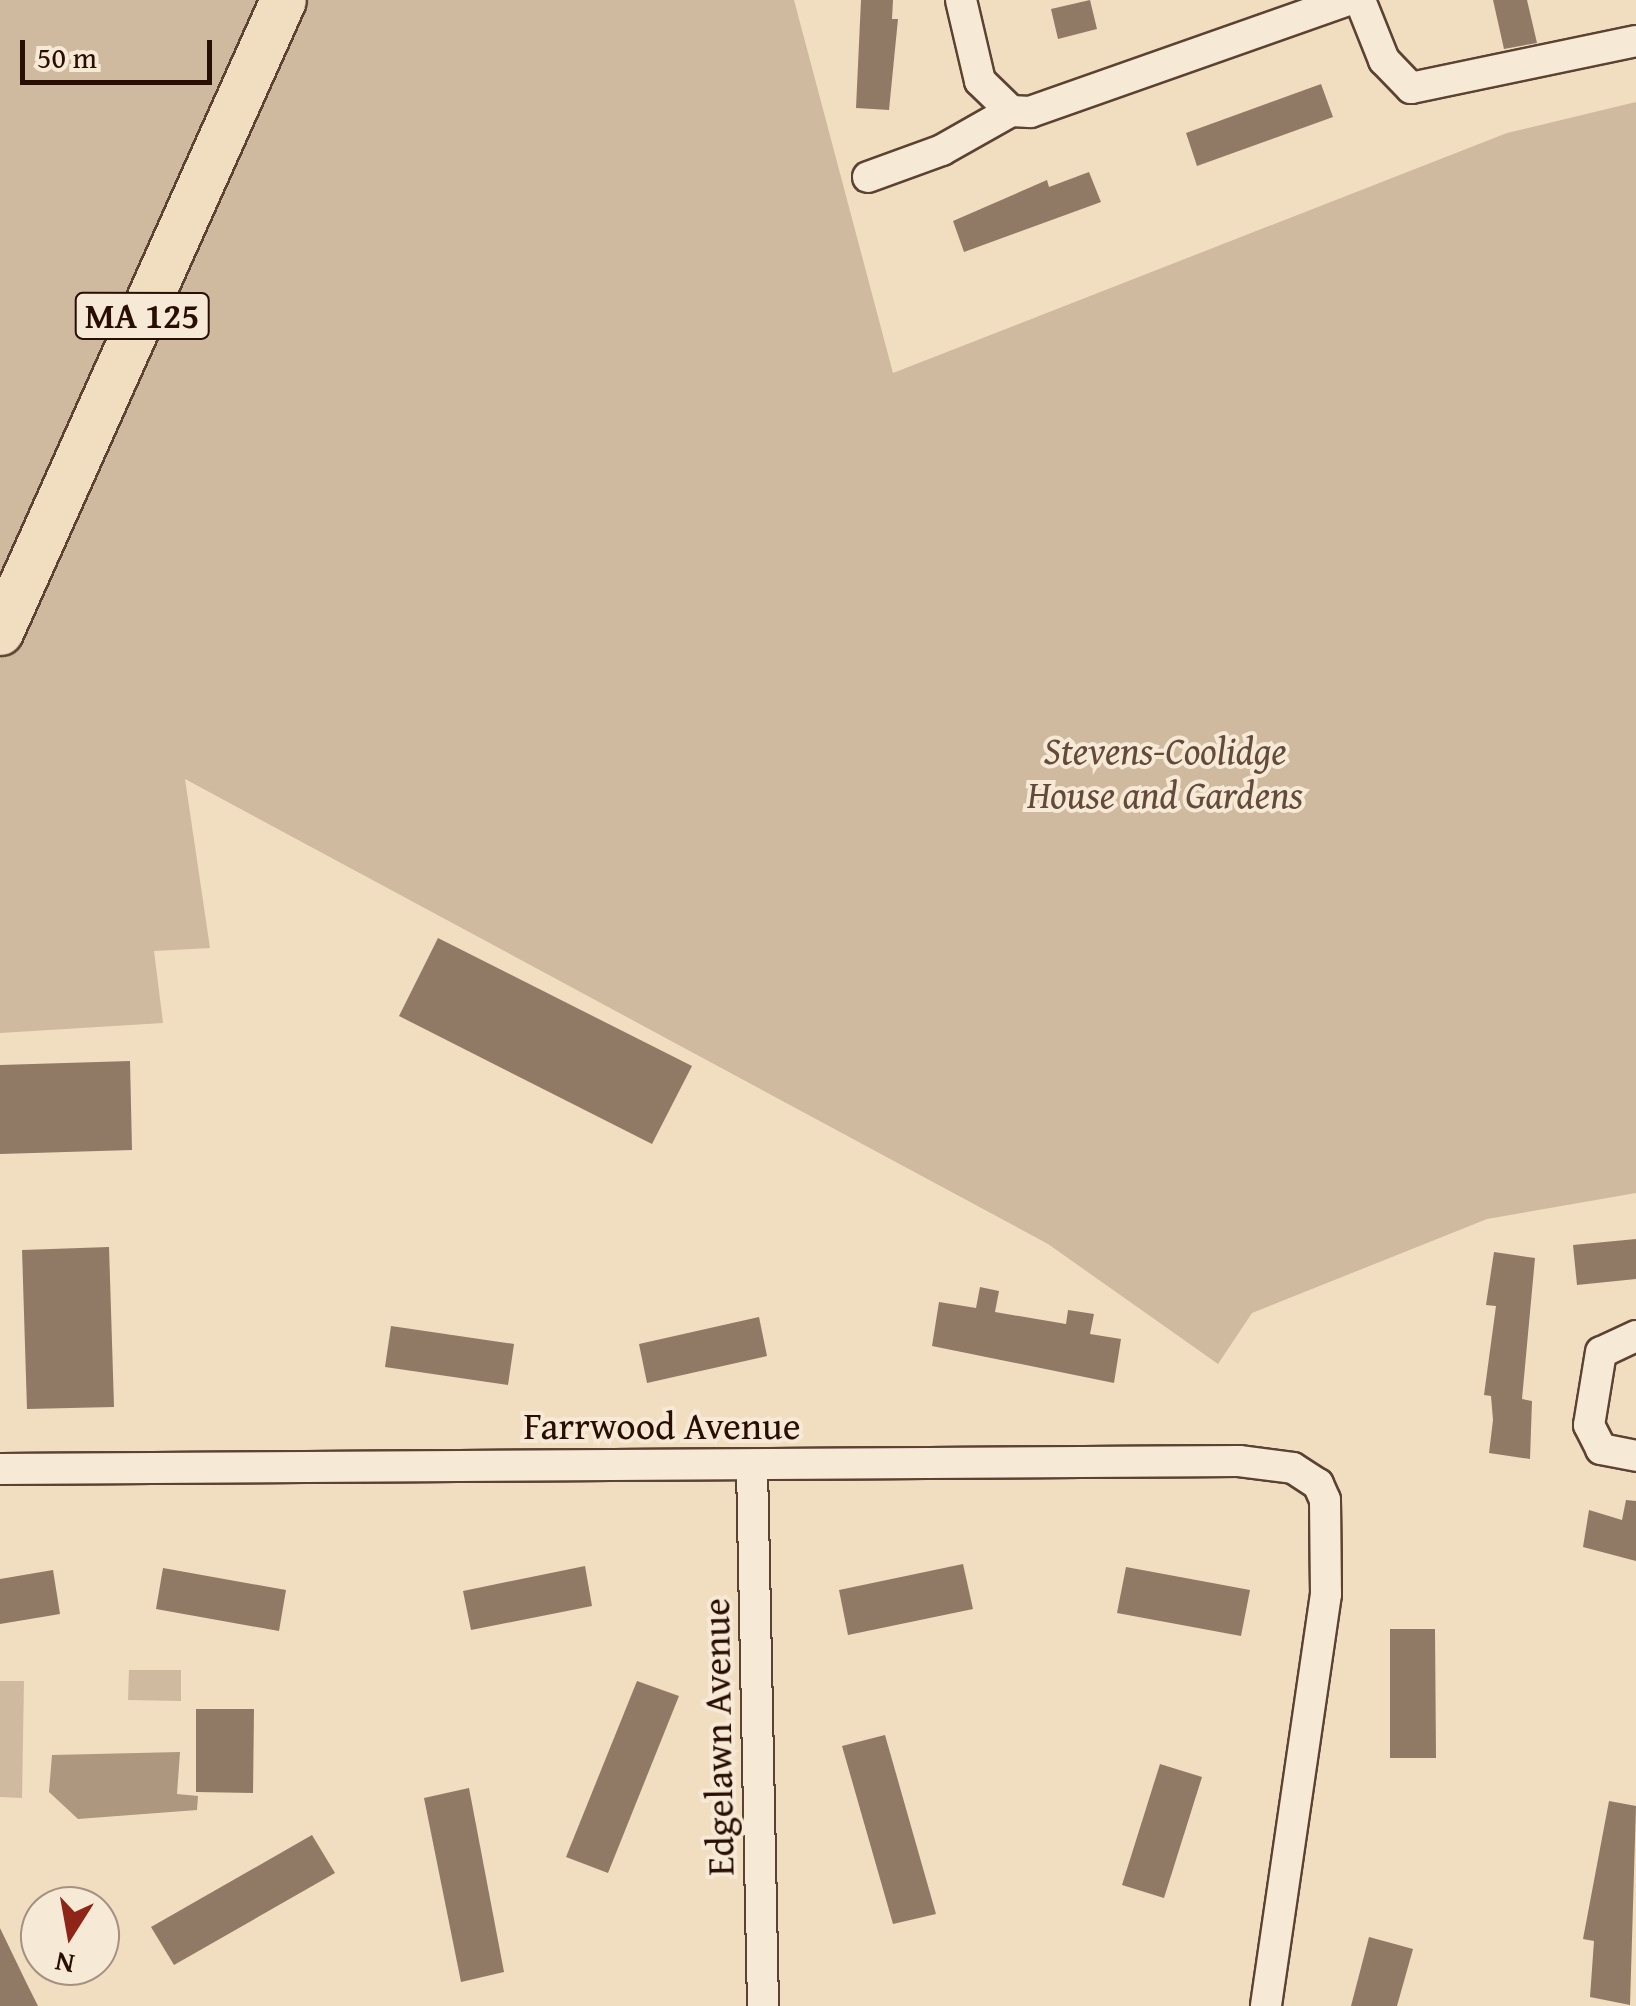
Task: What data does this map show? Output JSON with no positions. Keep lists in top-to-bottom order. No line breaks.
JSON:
{"streets":{"main road":["MA 125"],"street":["Farrwood Avenue","Edgelawn Avenue"]},"crossings":[["Farrwood Avenue","Edgelawn Avenue"]],"parks":["Stevens-Coolidge House and Gardens"],"scale_bar":"50 m","north":"bottom"}
